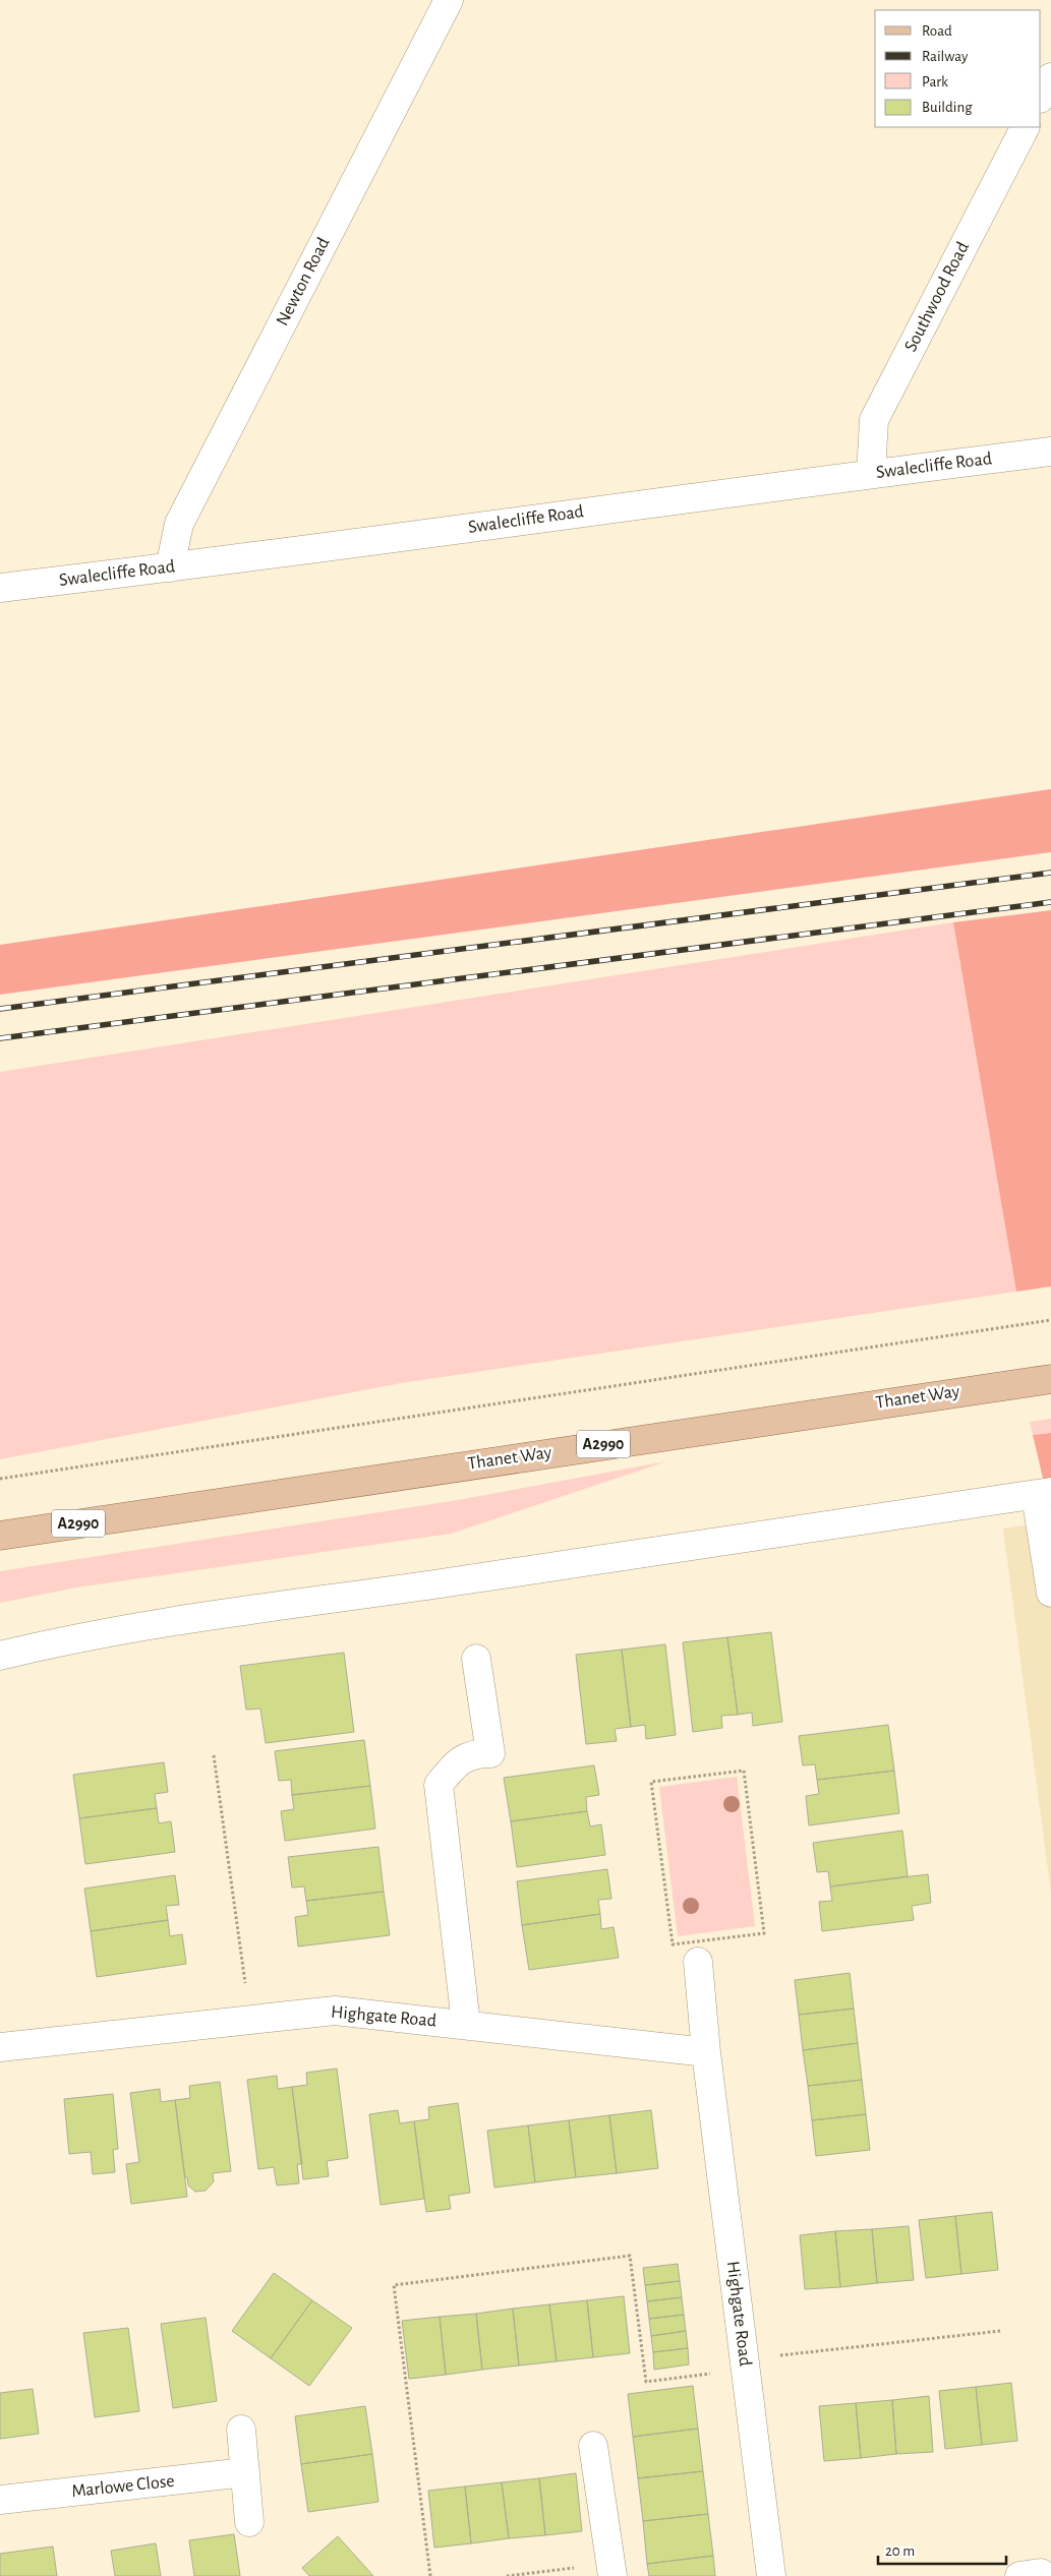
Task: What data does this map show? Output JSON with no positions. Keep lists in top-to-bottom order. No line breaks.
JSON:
{"streets":{"main road":["Thanet Way","A2990"],"street":["Newton Road","Southwood Road","Swalecliffe Road","Highgate Road","Marlowe Close"]},"crossings":[["Newton Road","Swalecliffe Road"],["Southwood Road","Swalecliffe Road"]],"legend":["Road","Railway","Park","Building"],"scale_bar":"20 m"}
